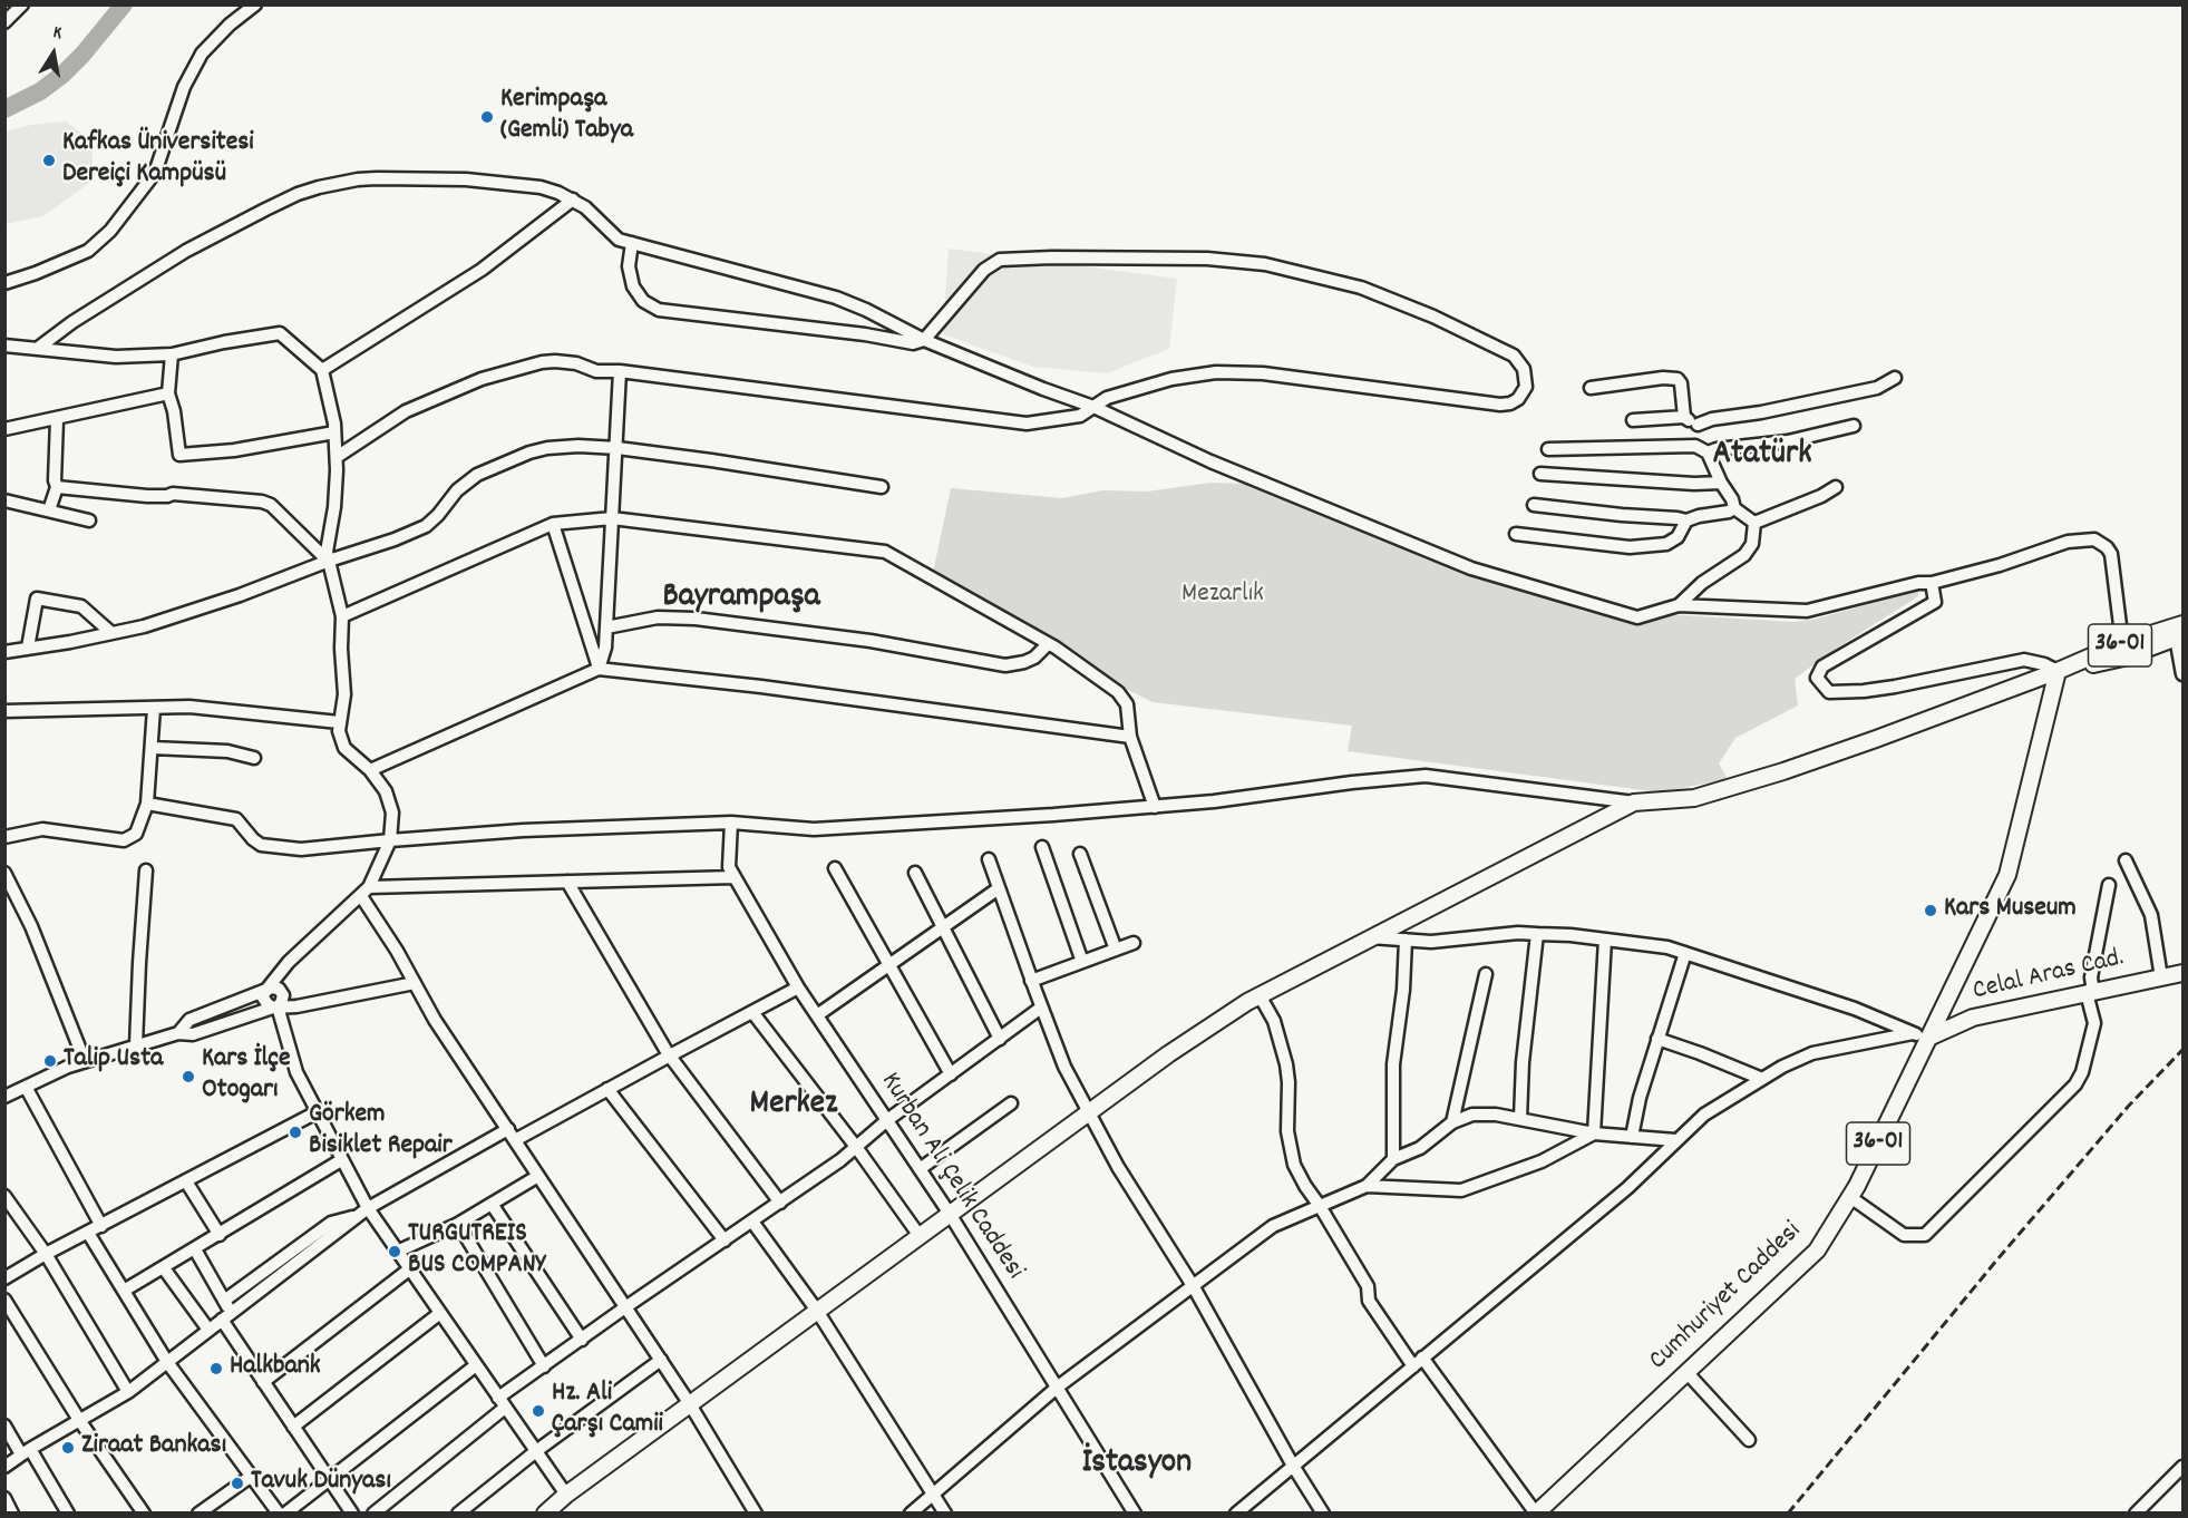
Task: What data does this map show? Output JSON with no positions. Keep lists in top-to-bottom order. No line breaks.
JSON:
{"streets":{"main road":["36-01","Celal Aras Cad.","Cumhuriyet Caddesi"],"street":["Kurban Ali Çelik Caddesi"]},"crossings":[["36-01","Cumhuriyet Caddesi"],["Celal Aras Cad.","Cumhuriyet Caddesi"]],"districts":["Atatürk","Bayrampaşa","Merkez","İstasyon"],"parks":["Mezarlık"],"places":["Kerimpaşa (Gemli) Tabya","Kafkas Üniversitesi Dereiçi Kampüsü","Kars Museum","Talip Usta","Kars İlçe Otogarı","Görkem Bisiklet Repair","TURGUTREIS BUS COMPANY","Halkbank","Hz. Ali Çarşı Camii","Ziraat Bankası","Tavuk Dünyası"],"north":"top"}
